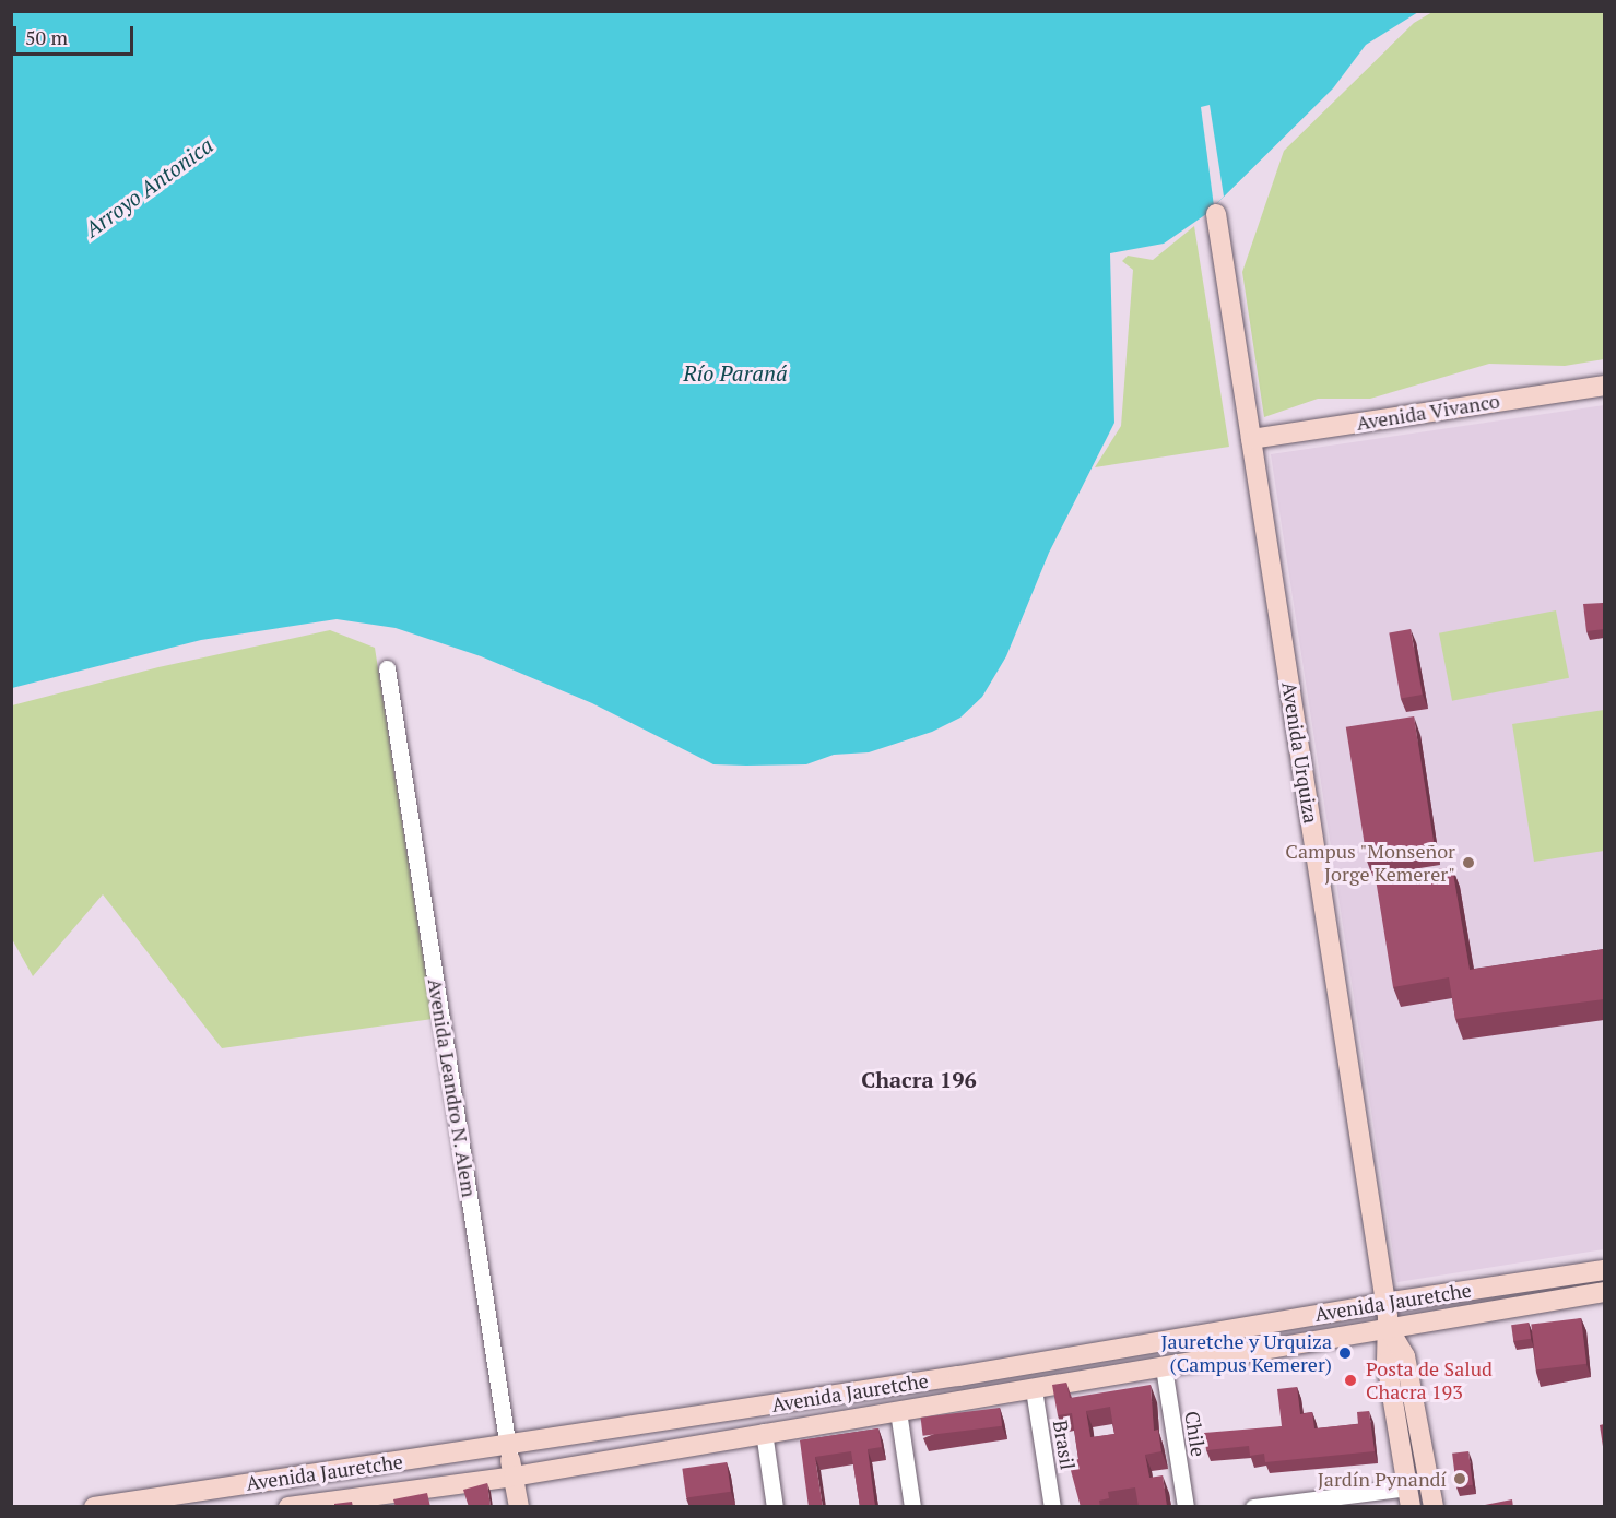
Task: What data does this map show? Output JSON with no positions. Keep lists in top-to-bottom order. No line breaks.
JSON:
{"streets":{"main road":["Avenida Vivanco","Avenida Urquiza","Avenida Leandro N. Alem","Avenida Jauretche"],"street":["Chile","Brasil"]},"crossings":[["Avenida Vivanco","Avenida Urquiza"],["Avenida Urquiza","Avenida Jauretche"],["Avenida Leandro N. Alem","Avenida Jauretche"],["Avenida Jauretche","Chile"],["Avenida Jauretche","Brasil"]],"districts":["Chacra 196"],"water":["Arroyo Antonica","Río Paraná"],"places":["Campus \"Monseñor Jorge Kemerer\"","Jauretche y Urquiza (Campus Kemerer)","Posta de Salud Chacra 193","Jardín Pynandí"],"scale_bar":"50 m"}
